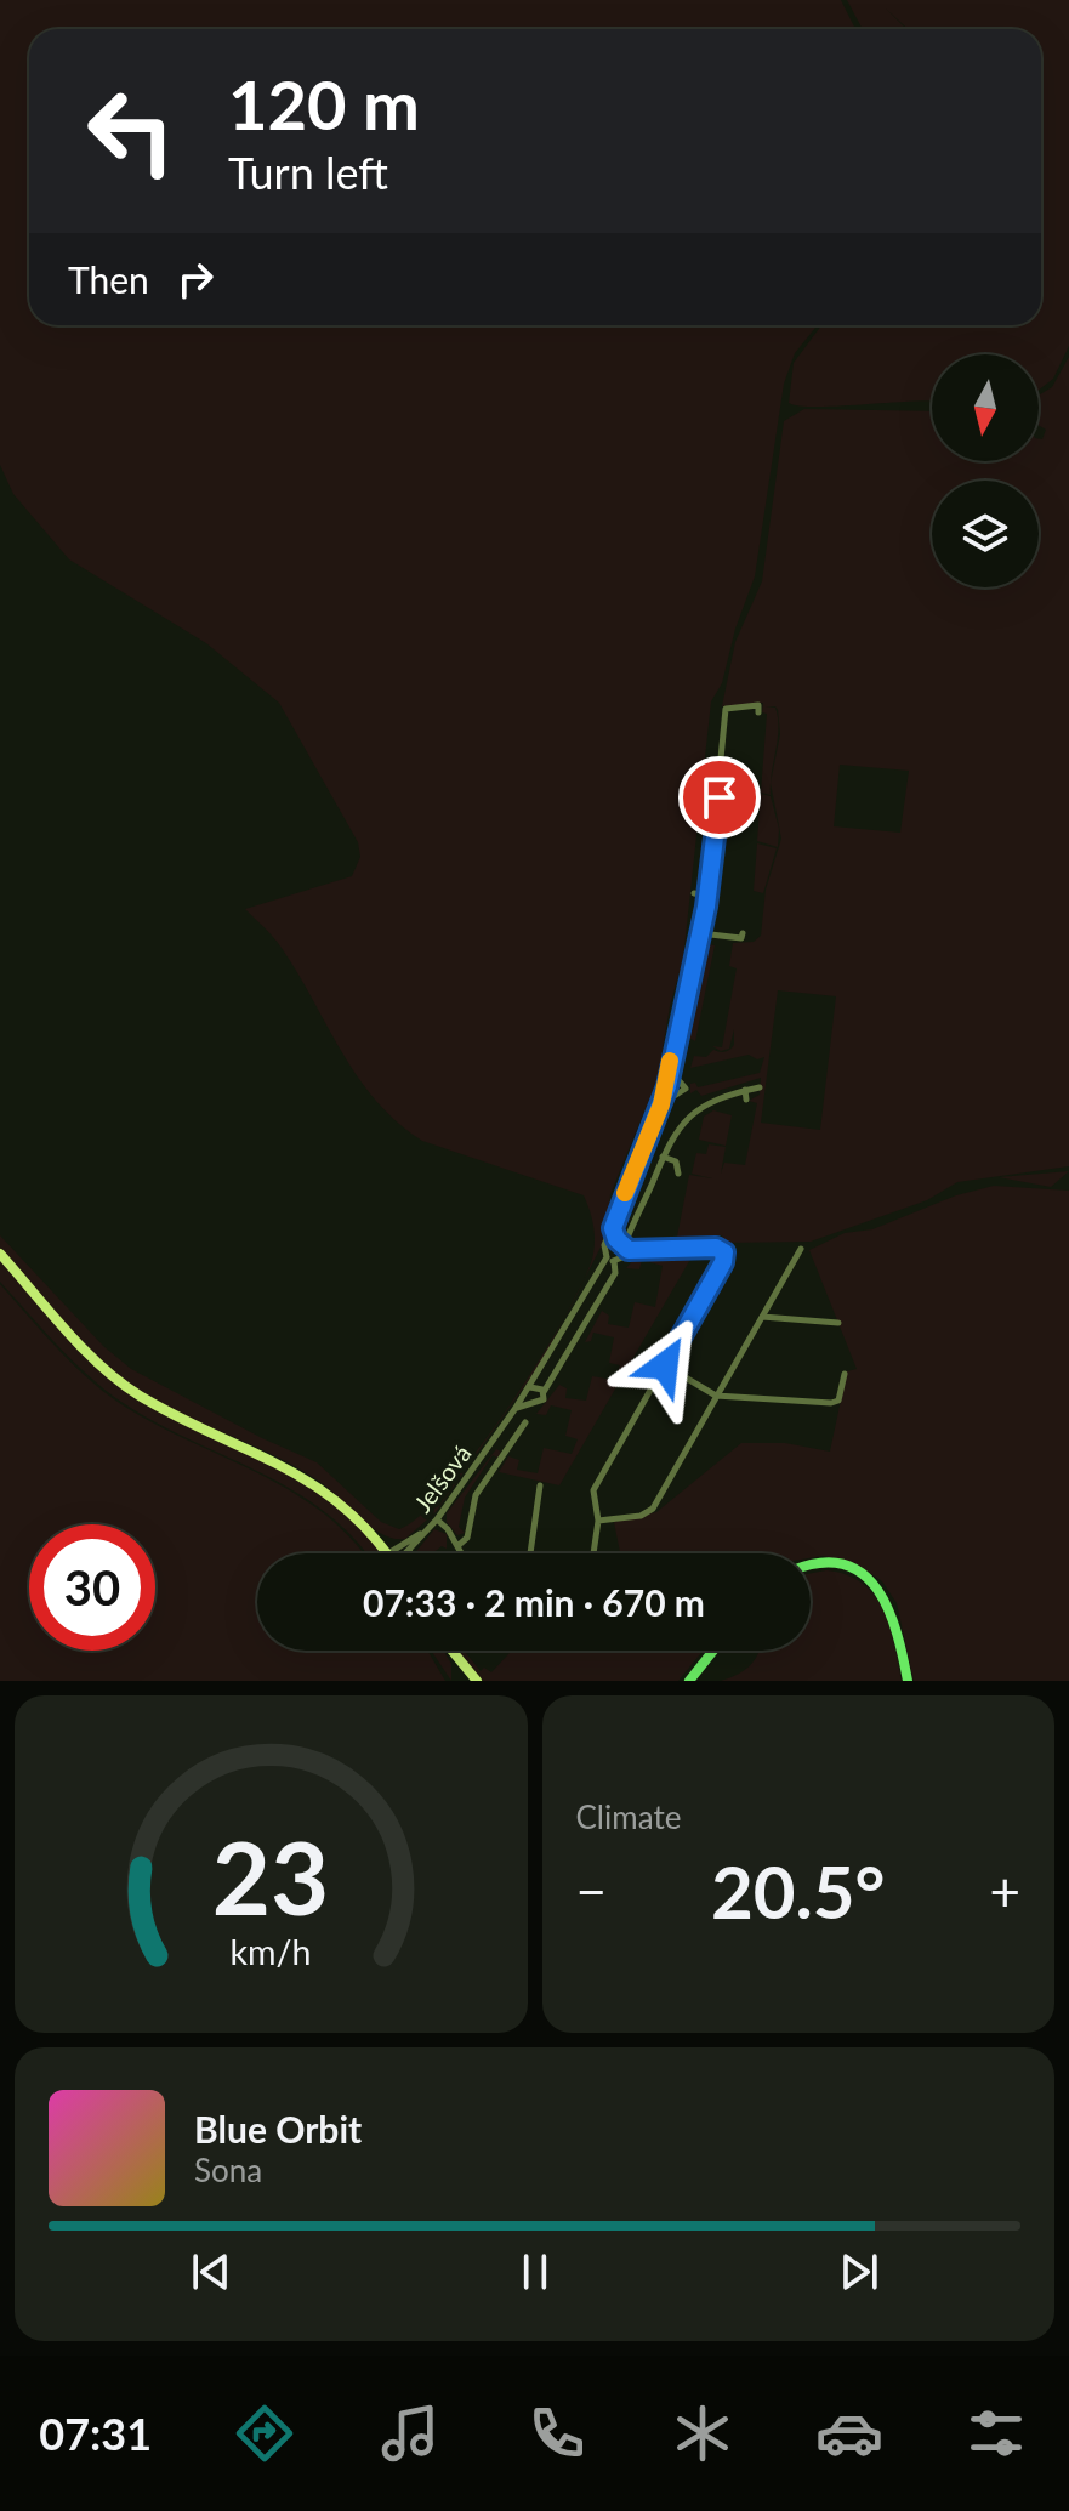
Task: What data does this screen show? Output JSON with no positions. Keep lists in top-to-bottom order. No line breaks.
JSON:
{"streets":{"street":["Jelšová"]},"north":"bottom","page":{"turn":["120 m","Turn left"],"then":"Then","limit":"30","trip":"07:33 · 2 min · 670 m","tile":"Climate","heat":["−","20.5°","+"],"song":["Blue Orbit","Sona"],"tabs":"07:31","gauge":["23","km/h"]}}
